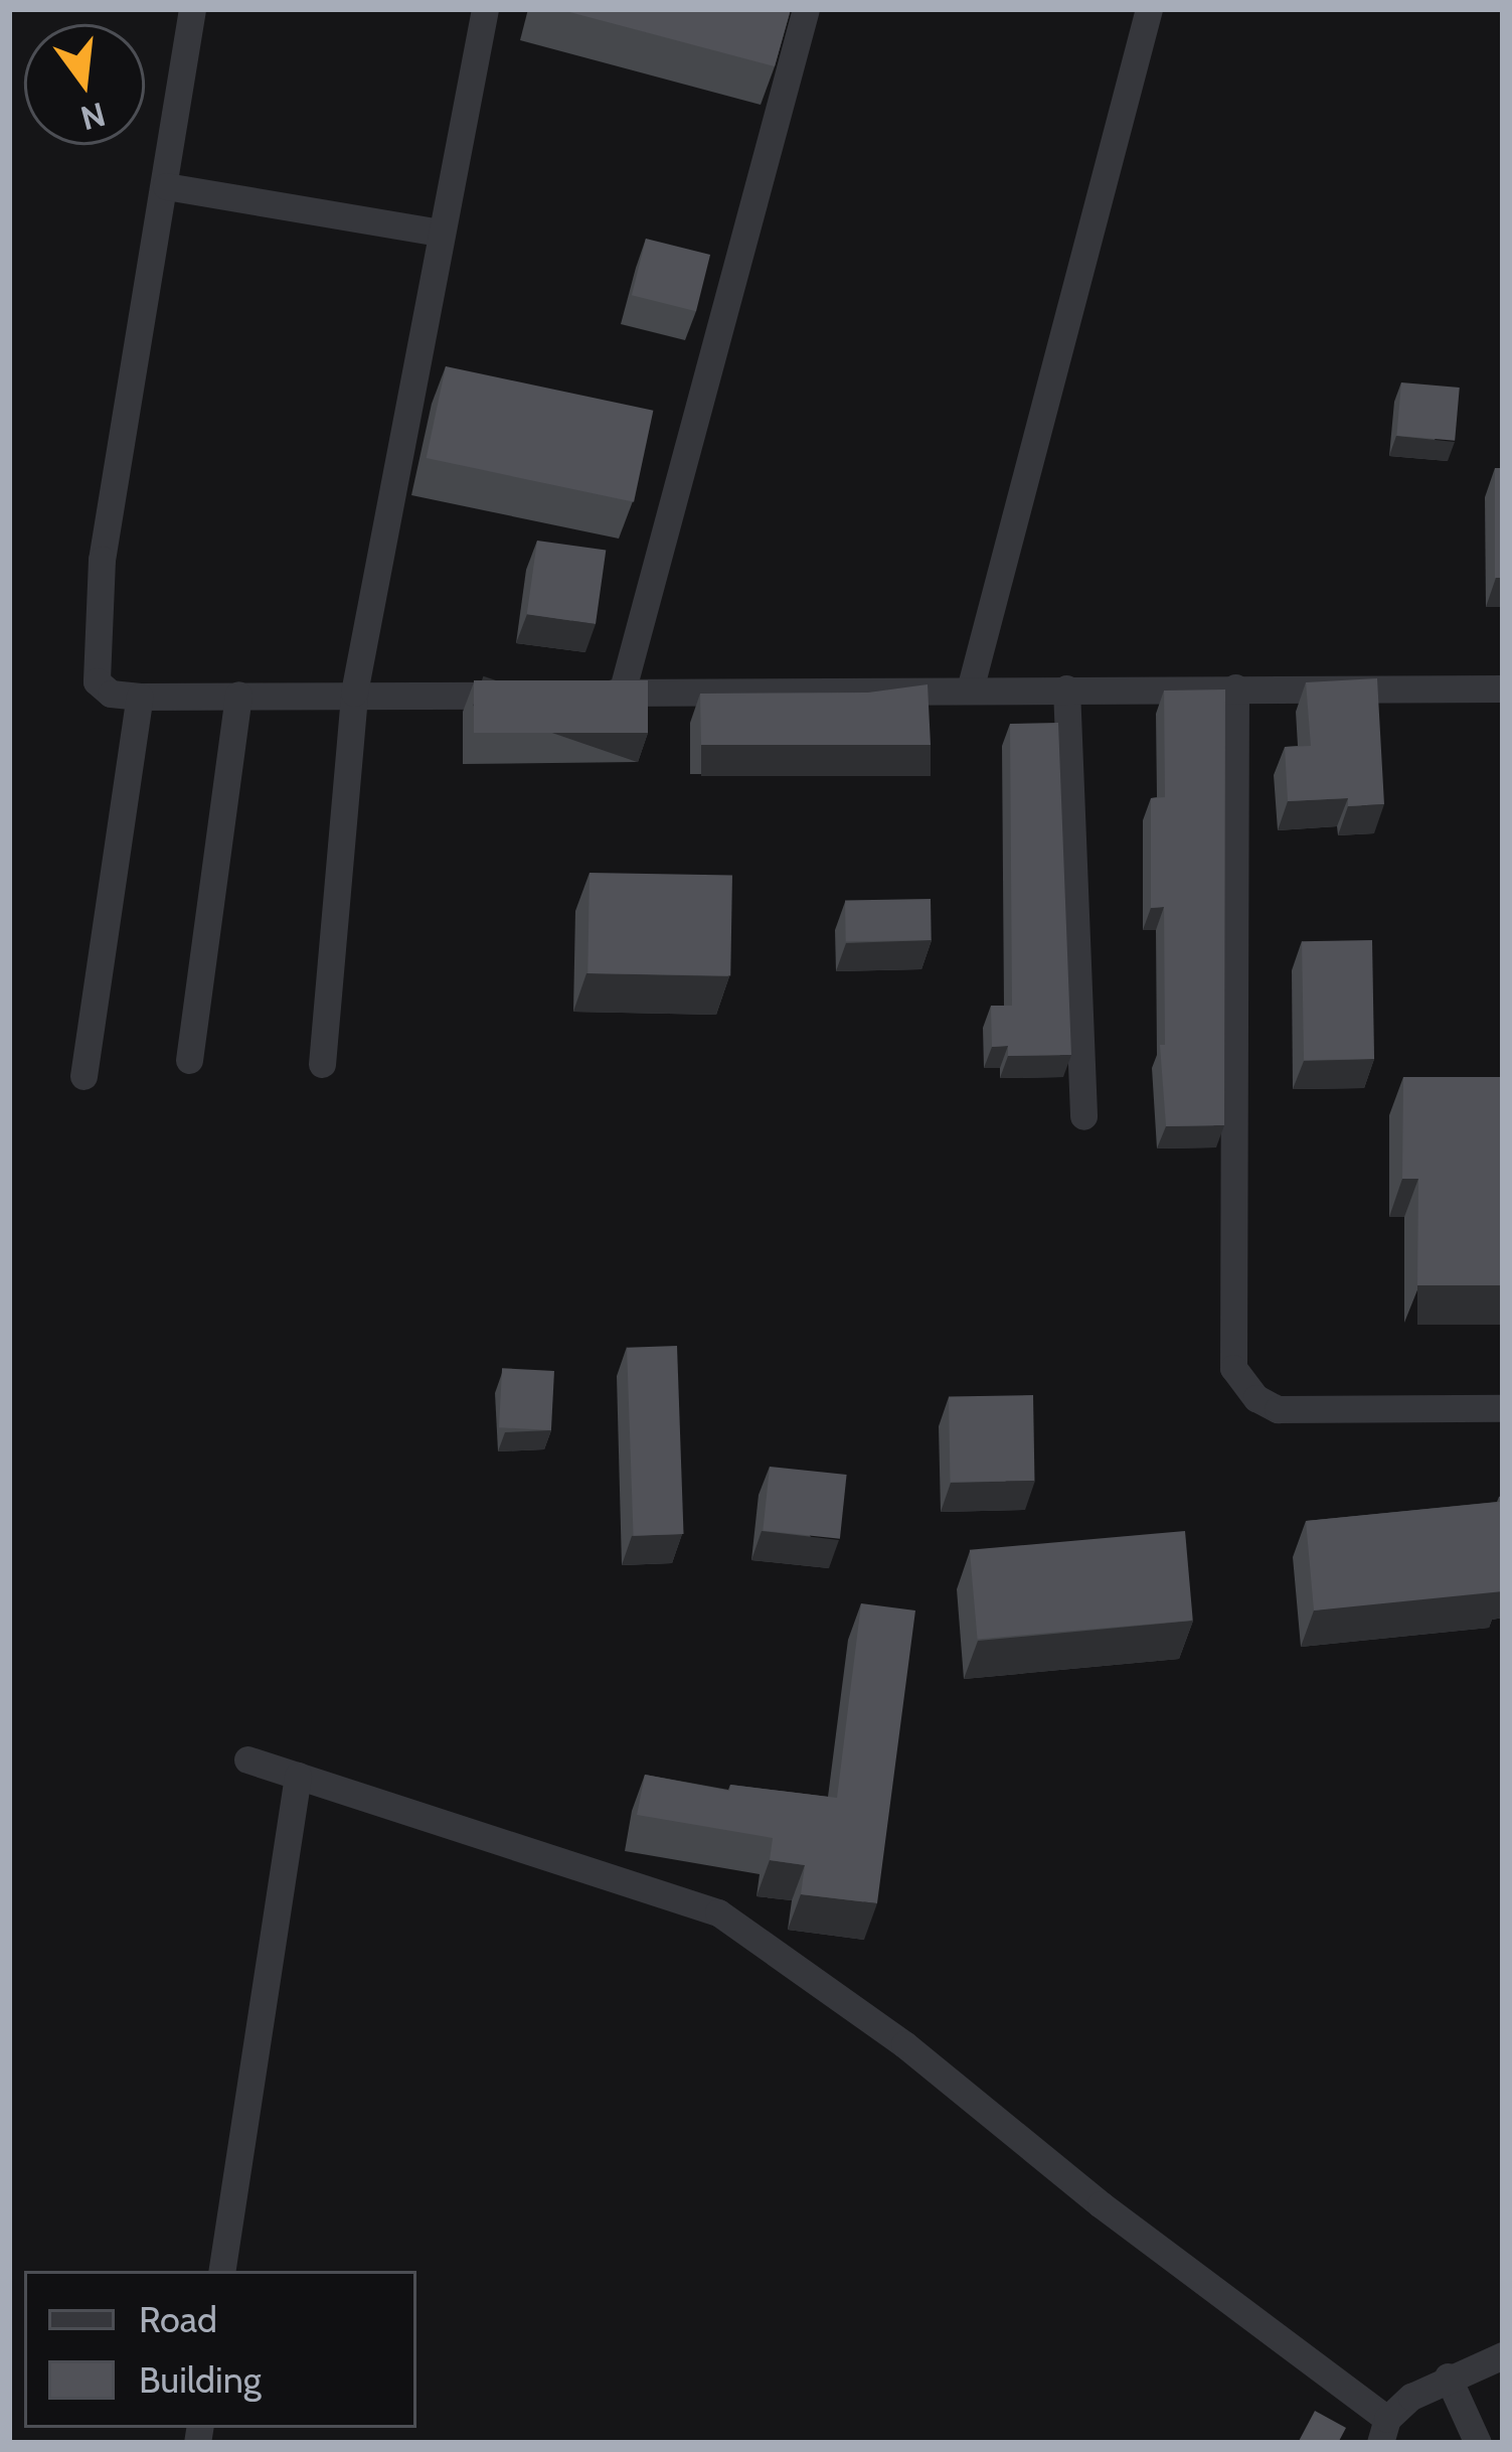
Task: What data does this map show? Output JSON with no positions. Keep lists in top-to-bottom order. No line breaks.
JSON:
{"legend":["Road","Building"],"north":"bottom"}
